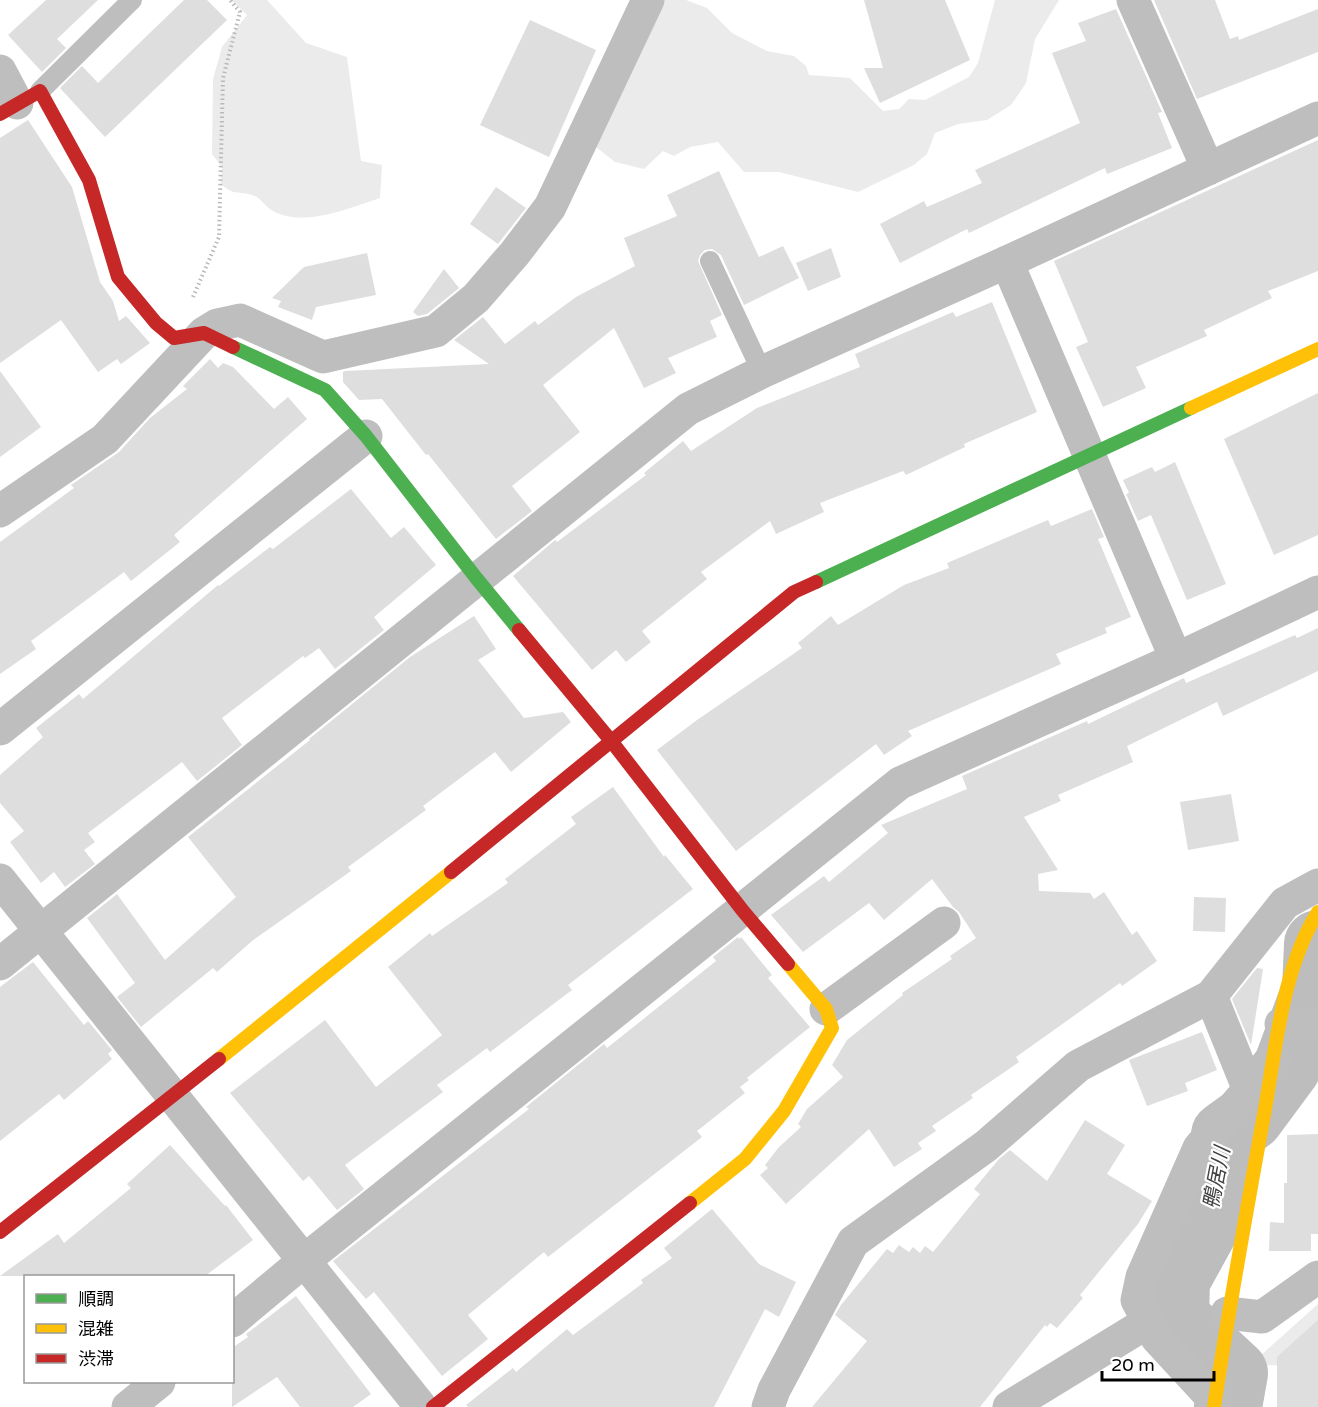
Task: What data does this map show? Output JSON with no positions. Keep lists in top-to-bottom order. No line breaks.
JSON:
{"water":["鴨居川"],"legend":["順調","混雑","渋滞"],"scale_bar":"20 m"}
